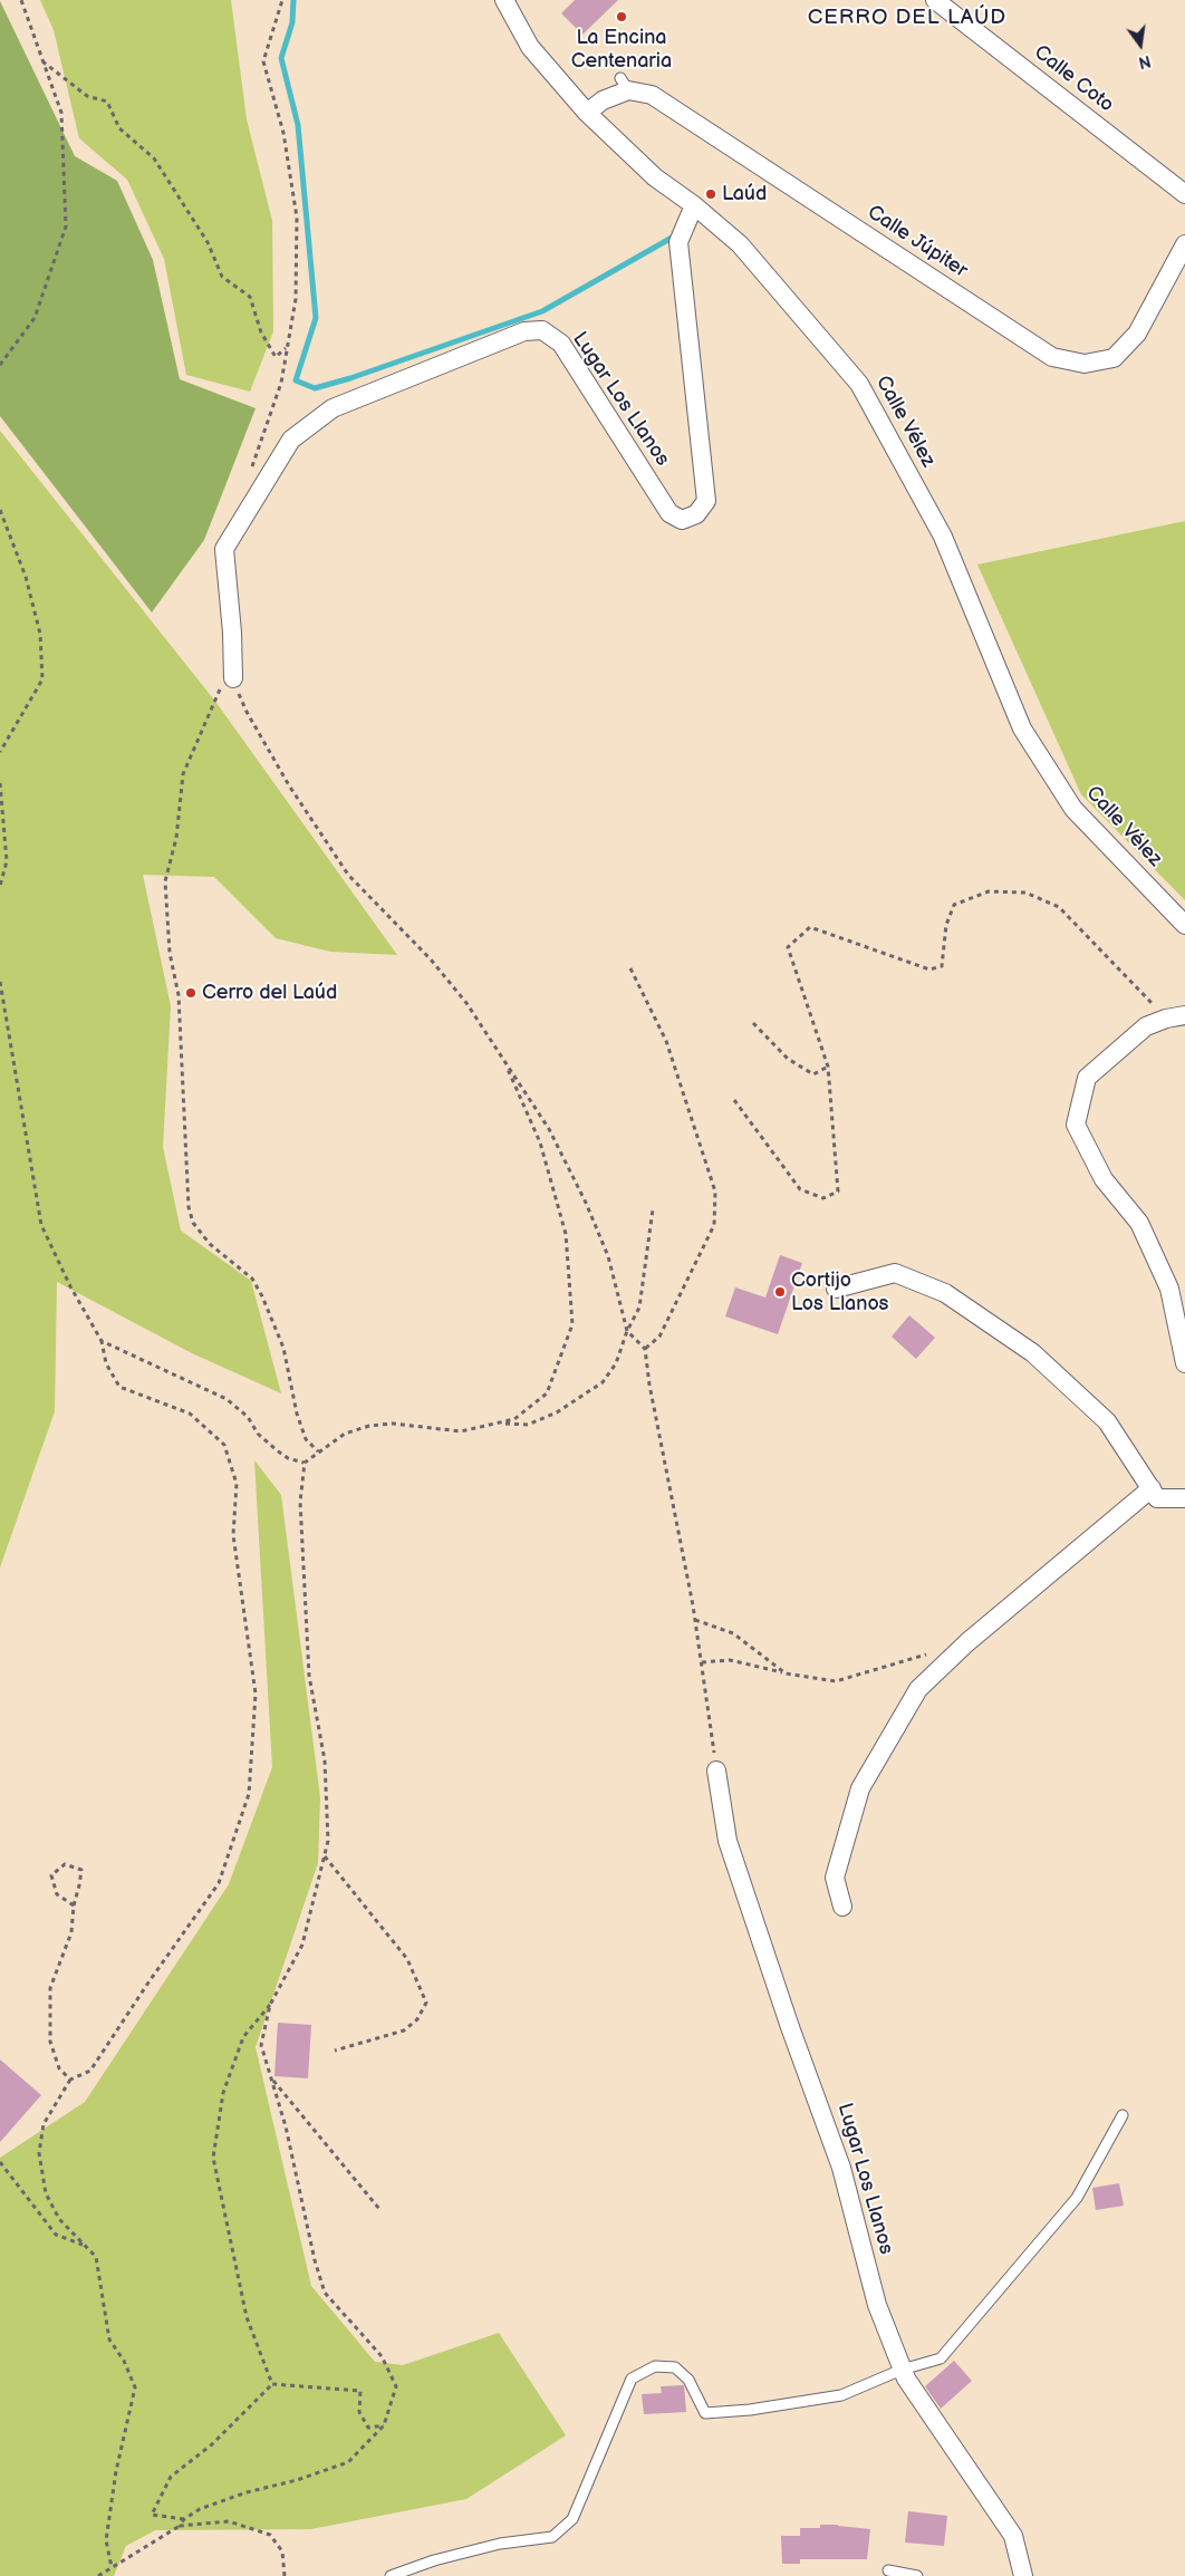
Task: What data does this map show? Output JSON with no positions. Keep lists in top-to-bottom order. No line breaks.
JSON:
{"streets":{"street":["Calle Coto","Calle Júpiter","Lugar Los Llanos","Calle Vélez"]},"crossings":[["Calle Júpiter","Calle Vélez"],["Lugar Los Llanos","Calle Vélez"]],"districts":["CERRO DEL LAÚD"],"places":["La Encina Centenaria","Laúd","Cerro del Laúd","Cortijo Los Llanos"],"north":"bottom"}
